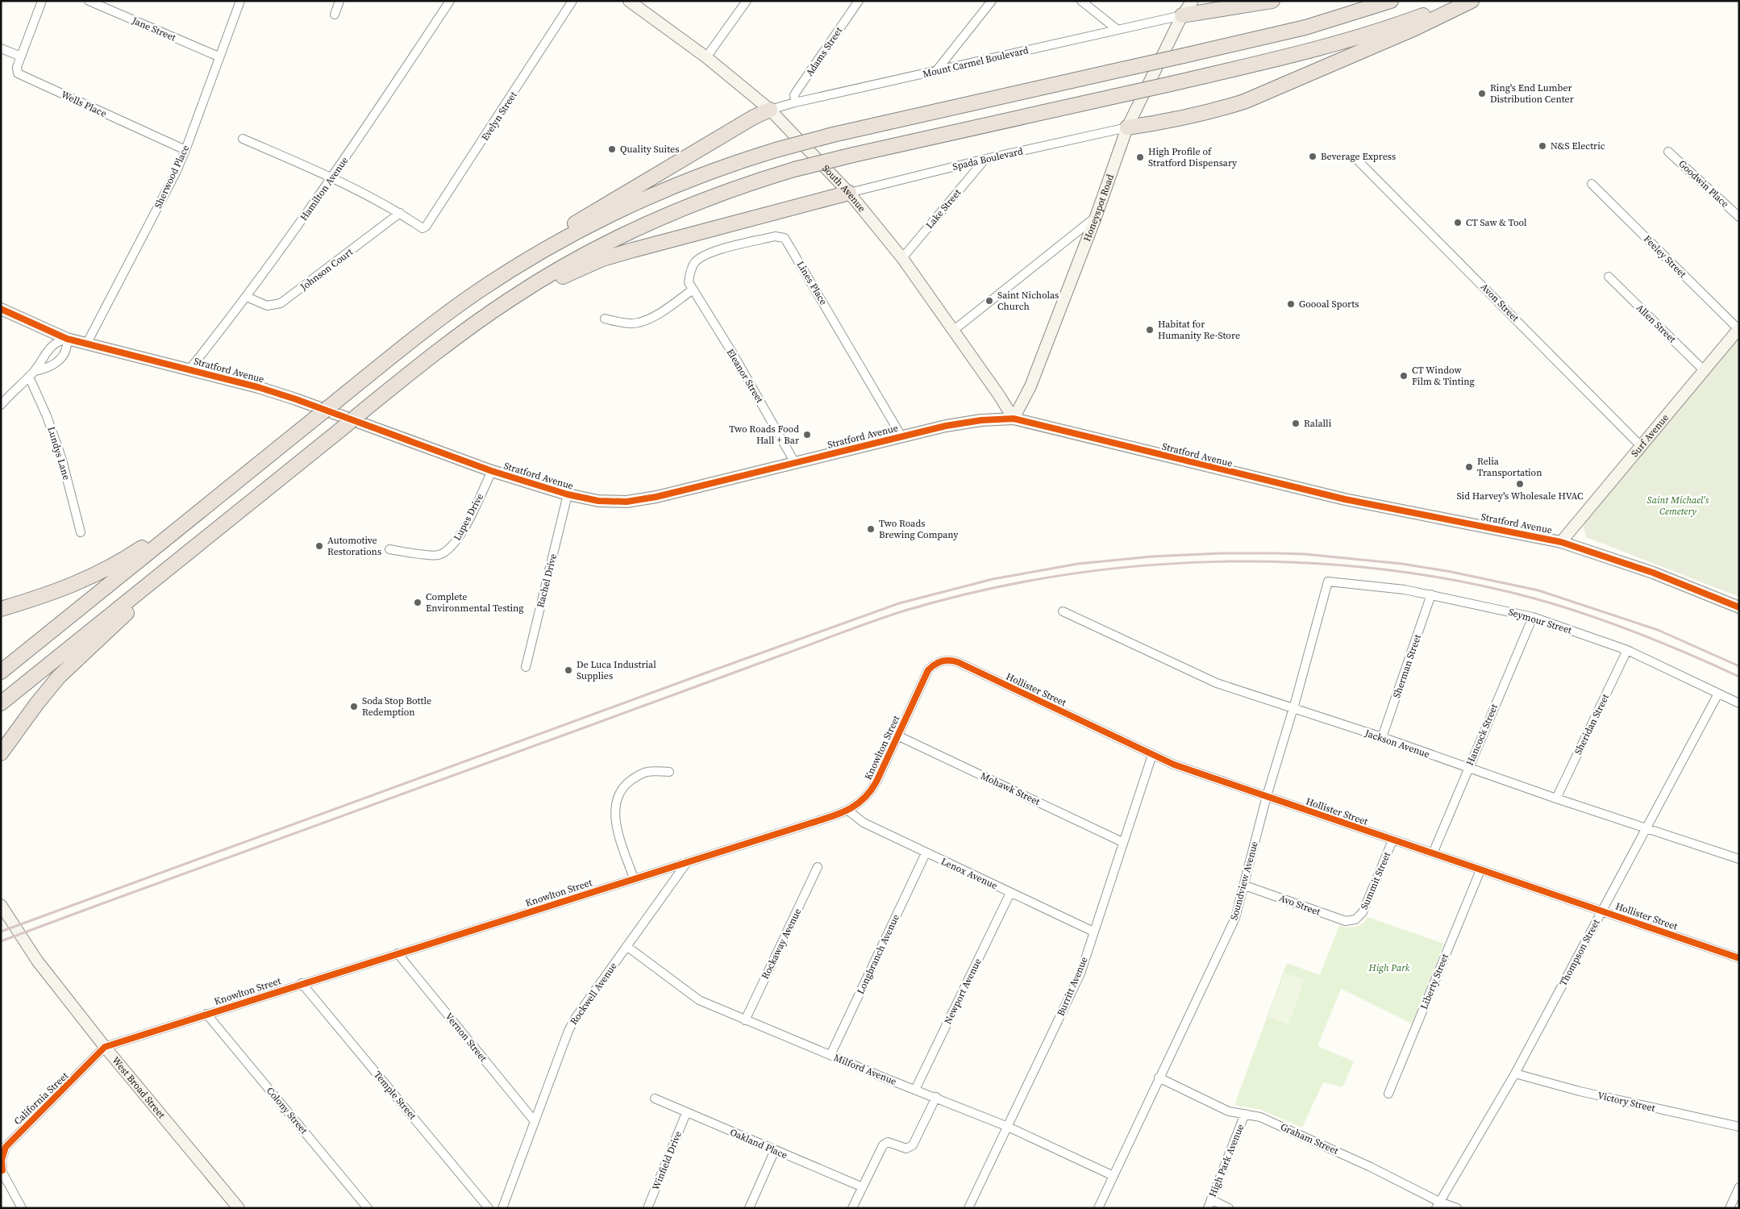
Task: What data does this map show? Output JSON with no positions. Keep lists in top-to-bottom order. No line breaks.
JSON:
{"streets":{"main road":["South Avenue","Honeyspot Road","Stratford Avenue","Surf Avenue","West Broad Street"],"street":["Jane Street","Adams Street","Mount Carmel Boulevard","Wells Place","Evelyn Street","Spada Boulevard","Sherwood Place","Goodwin Place","Hamilton Avenue","Lake Street","Feeley Street","Johnson Court","Lines Place","Avon Street","Allen Street","Eleanor Street","Lundys Lane","Lupes Drive","Rachel Drive","Seymour Street","Sherman Street","Hollister Street","Sheridan Street","Hancock Street","Jackson Avenue","Knowlton Street","Mohawk Street","Lenox Avenue","Soundview Avenue","Summit Street","Avo Street","Rockaway Avenue","Thompson Street","Longbranch Avenue","Liberty Street","Burritt Avenue","Newport Avenue","Rockwell Avenue","Vernon Street","Milford Avenue","Temple Street","California Street","Victory Street","Colony Street","Graham Street","Oakland Place","Winfield Drive","High Park Avenue"]},"crossings":[["Jane Street","Sherwood Place"],["Adams Street","Mount Carmel Boulevard"],["Mount Carmel Boulevard","South Avenue"],["Mount Carmel Boulevard","Honeyspot Road"],["Wells Place","Sherwood Place"],["Evelyn Street","Johnson Court"],["Spada Boulevard","South Avenue"],["Spada Boulevard","Honeyspot Road"],["Spada Boulevard","Lake Street"],["Sherwood Place","Stratford Avenue"],["Hamilton Avenue","Johnson Court"],["Hamilton Avenue","Stratford Avenue"],["South Avenue","Honeyspot Road"],["South Avenue","Lake Street"],["South Avenue","Stratford Avenue"],["Honeyspot Road","Stratford Avenue"],["Feeley Street","Surf Avenue"],["Lines Place","Stratford Avenue"],["Lines Place","Eleanor Street"],["Avon Street","Surf Avenue"],["Allen Street","Surf Avenue"],["Stratford Avenue","Eleanor Street"],["Stratford Avenue","Surf Avenue"],["Stratford Avenue","Lupes Drive"],["Stratford Avenue","Rachel Drive"],["Seymour Street","Sherman Street"],["Seymour Street","Sheridan Street"],["Seymour Street","Hancock Street"],["Seymour Street","Soundview Avenue"],["Seymour Street","Thompson Street"],["Sherman Street","Jackson Avenue"],["Hollister Street","Hancock Street"],["Hollister Street","Knowlton Street"],["Hollister Street","Soundview Avenue"],["Hollister Street","Summit Street"],["Hollister Street","Thompson Street"],["Hollister Street","Liberty Street"],["Hollister Street","Burritt Avenue"],["Sheridan Street","Jackson Avenue"],["Hancock Street","Jackson Avenue"],["Jackson Avenue","Soundview Avenue"],["Jackson Avenue","Thompson Street"],["Knowlton Street","Mohawk Street"],["Knowlton Street","Lenox Avenue"],["Knowlton Street","Rockwell Avenue"],["Knowlton Street","Vernon Street"],["Knowlton Street","West Broad Street"],["Knowlton Street","Temple Street"],["Knowlton Street","California Street"],["Knowlton Street","Colony Street"],["Mohawk Street","Burritt Avenue"],["Lenox Avenue","Longbranch Avenue"],["Lenox Avenue","Burritt Avenue"],["Lenox Avenue","Newport Avenue"],["Soundview Avenue","Avo Street"],["Soundview Avenue","Milford Avenue"],["Soundview Avenue","Graham Street"],["Summit Street","Avo Street"],["Rockaway Avenue","Milford Avenue"],["Thompson Street","Victory Street"],["Thompson Street","Graham Street"],["Longbranch Avenue","Milford Avenue"],["Burritt Avenue","Milford Avenue"],["Newport Avenue","Milford Avenue"],["Rockwell Avenue","Vernon Street"],["Rockwell Avenue","Milford Avenue"],["West Broad Street","California Street"],["Graham Street","High Park Avenue"],["Oakland Place","Winfield Drive"]],"parks":["Saint Michael's Cemetery","High Park"],"places":["Ring's End Lumber Distribution Center","N&S Electric","Quality Suites","Beverage Express","High Profile of Stratford Dispensary","CT Saw & Tool","Saint Nicholas Church","Goooal Sports","Habitat for Humanity Re-Store","CT Window Film & Tinting","Ralalli","Two Roads Food Hall + Bar","Relia Transportation","Sid Harvey's Wholesale HVAC","Two Roads Brewing Company","Automotive Restorations","Complete Environmental Testing","De Luca Industrial Supplies","Soda Stop Bottle Redemption"]}
